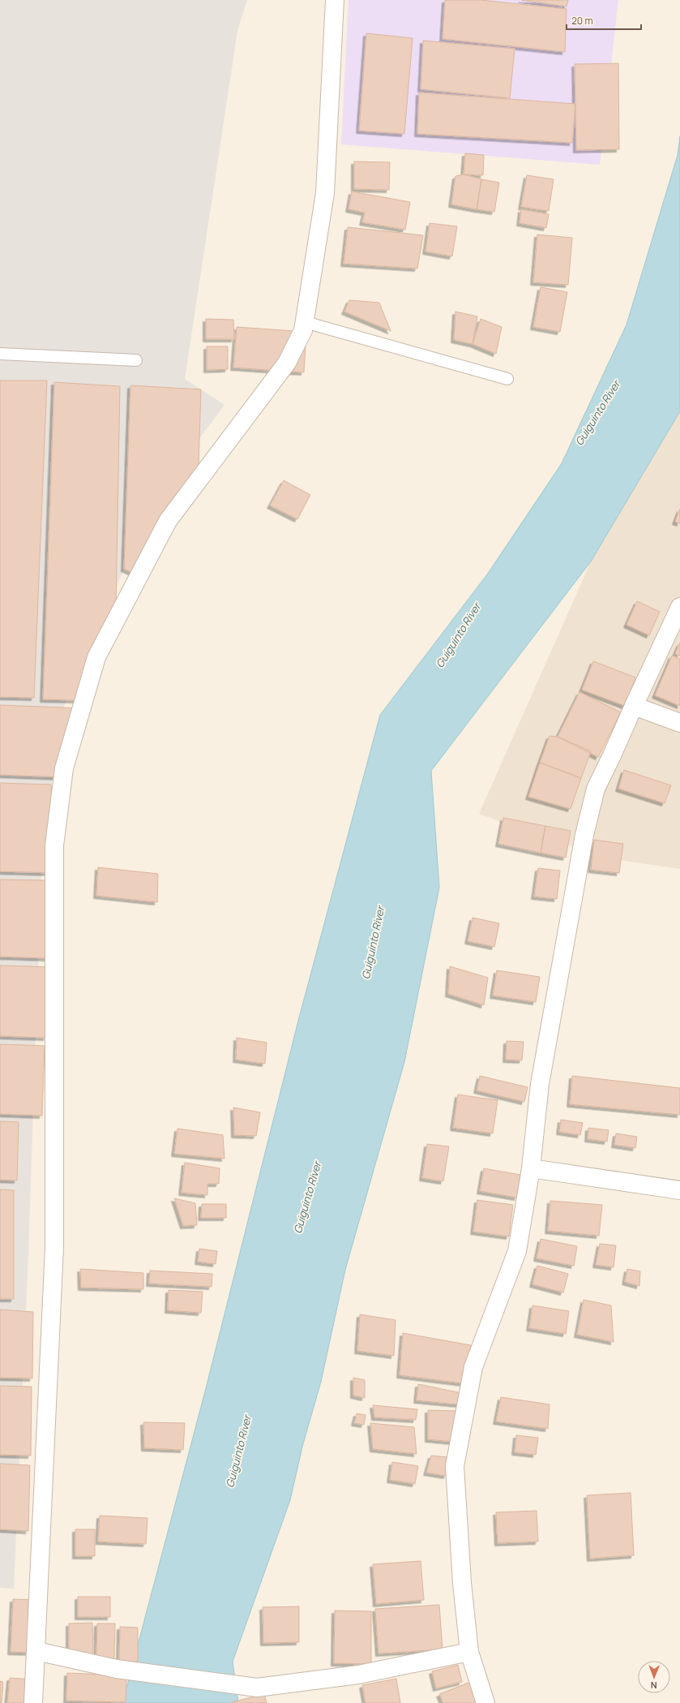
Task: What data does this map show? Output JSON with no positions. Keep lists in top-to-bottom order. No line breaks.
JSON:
{"water":["Guiguinto River"],"scale_bar":"20 m","north":"bottom"}
